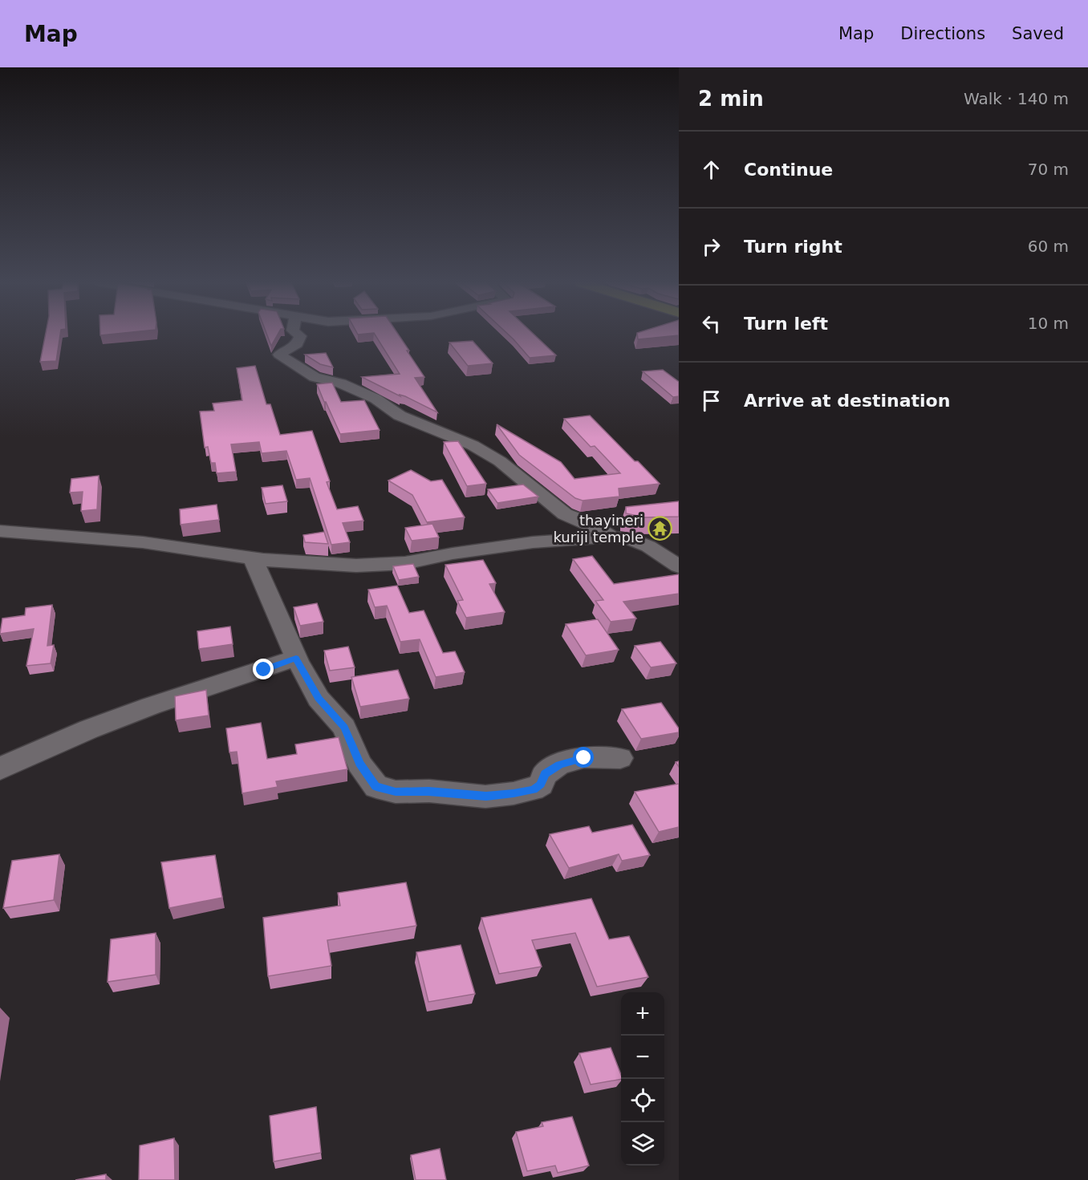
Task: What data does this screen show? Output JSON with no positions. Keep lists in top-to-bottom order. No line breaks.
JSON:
{"places":{"temple":["thayineri kuriji temple"]},"page":{"header":"Map","nav":["Map","Directions","Saved"],"heading":["2 min","Walk · 140 m"],"list":[["Continue","70 m"],["Turn right","60 m"],["Turn left","10 m"],"Arrive at destination"],"map_buttons":["+","−"]}}
